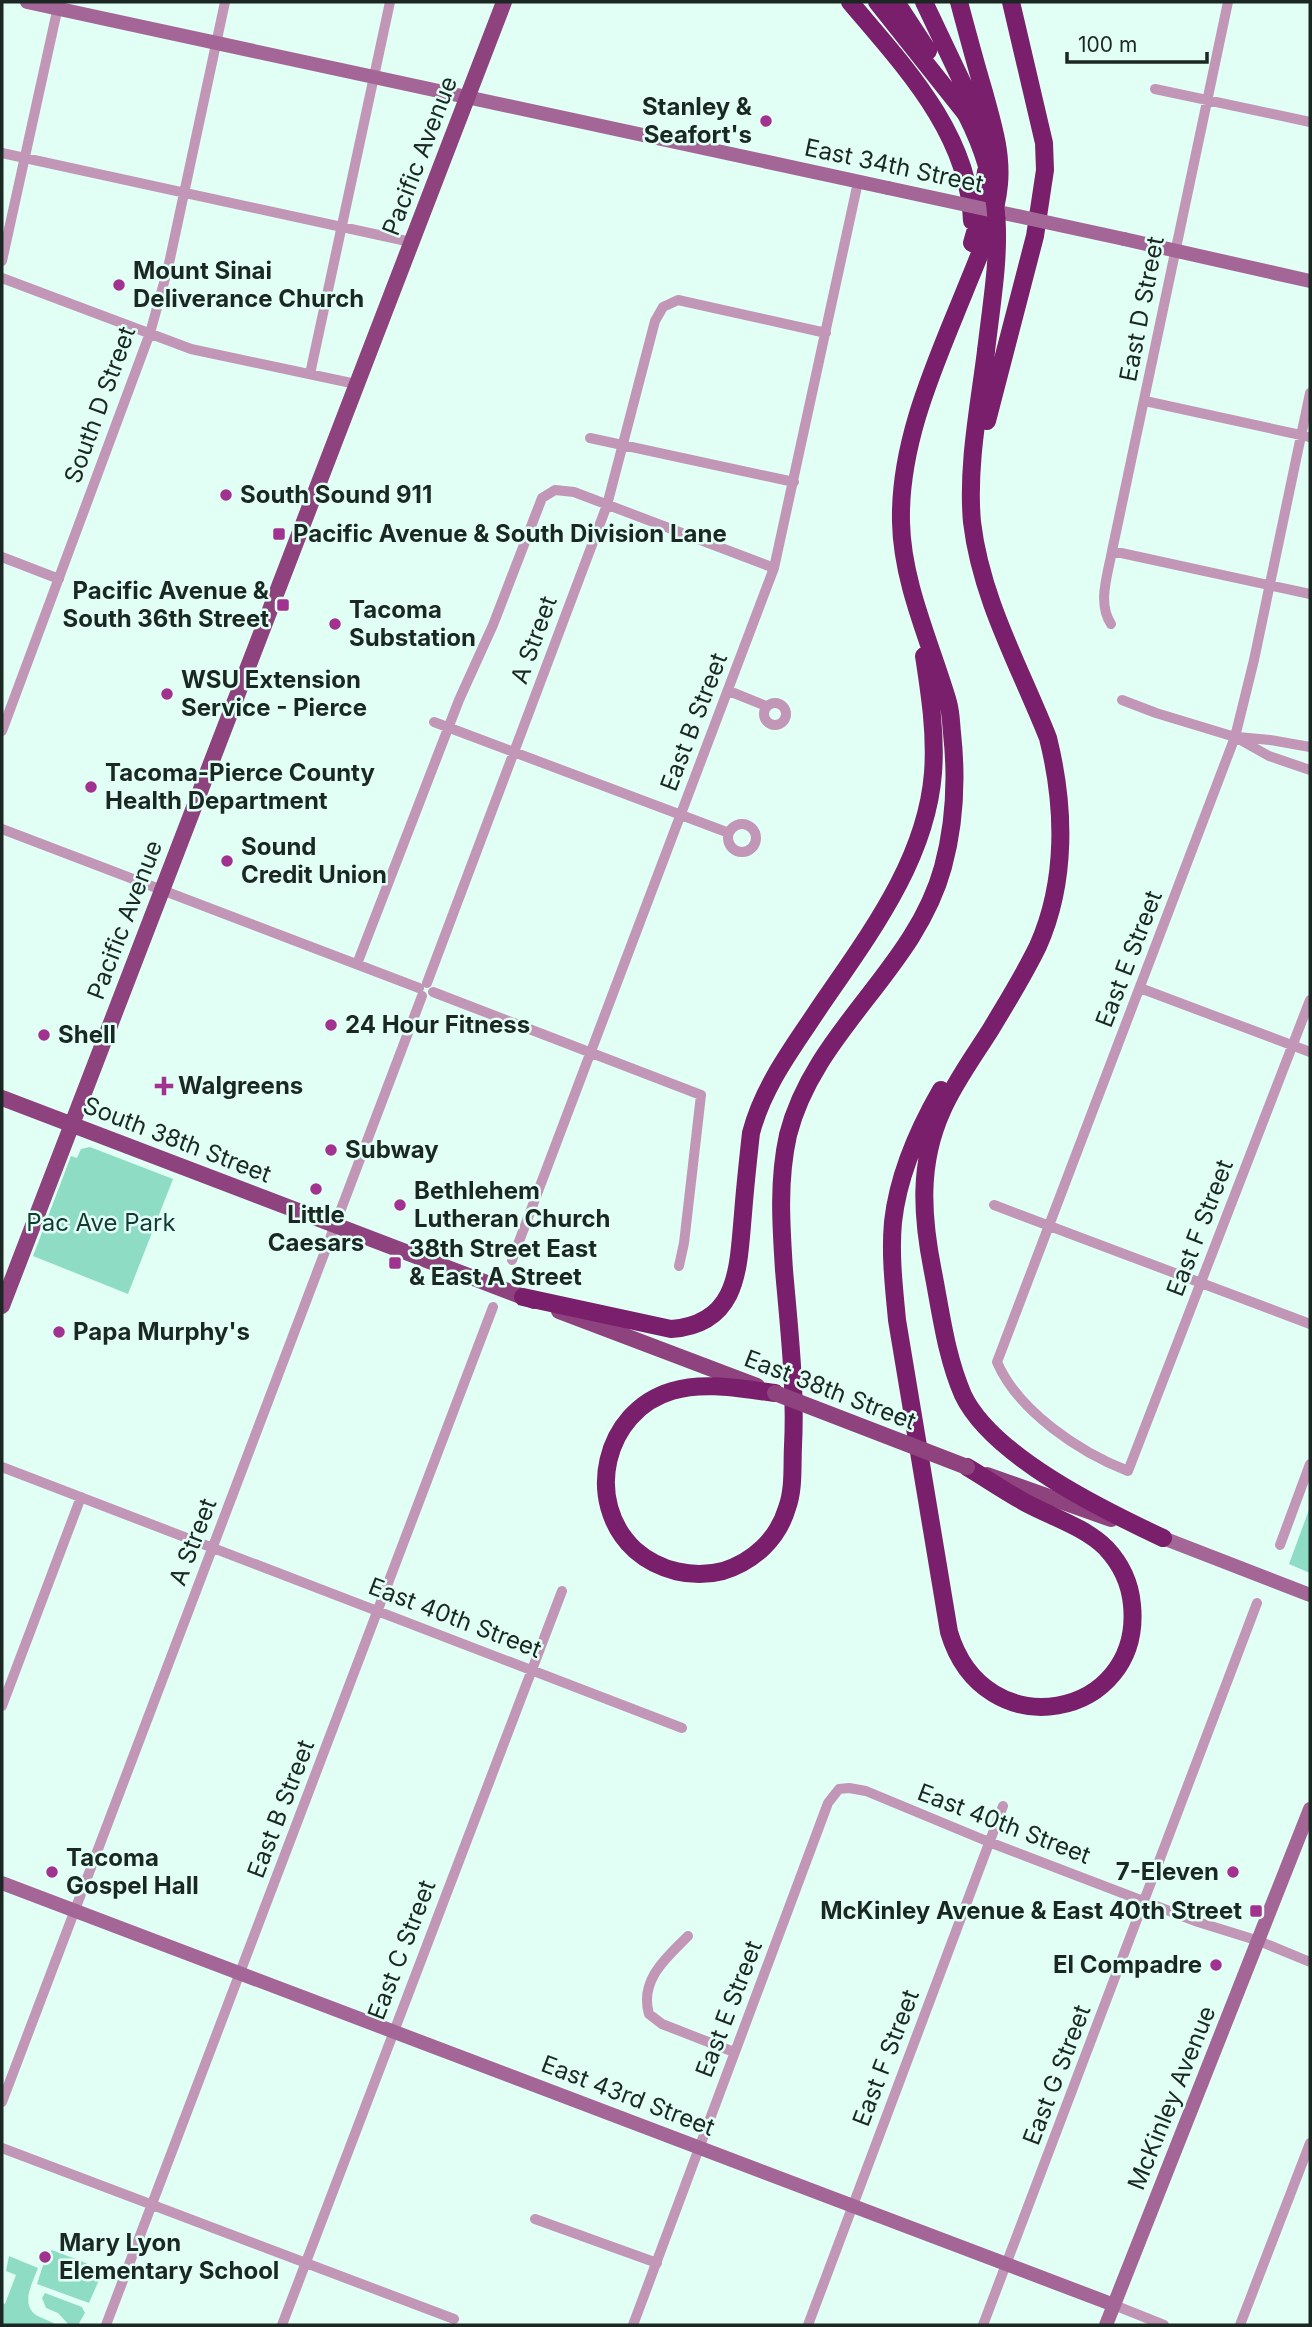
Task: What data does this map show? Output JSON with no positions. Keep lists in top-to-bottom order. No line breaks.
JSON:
{"streets":{"main road":["Pacific Avenue","South 38th Street","East 38th Street"],"street":["East 34th Street","East D Street","South D Street","A Street","East B Street","East E Street","East F Street","East 40th Street","East C Street","East G Street","East 43rd Street","McKinley Avenue"]},"crossings":[["Pacific Avenue","East 34th Street"],["Pacific Avenue","South 38th Street"],["East 34th Street","East D Street"],["East 34th Street","South D Street"],["East 34th Street","East B Street"],["A Street","East B Street"],["A Street","South 38th Street"],["A Street","East 38th Street"],["A Street","East 40th Street"],["A Street","East 43rd Street"],["East B Street","East 40th Street"],["East B Street","East 43rd Street"],["East E Street","East F Street"],["East E Street","East 40th Street"],["East E Street","East 43rd Street"],["South 38th Street","East 38th Street"],["East F Street","East 40th Street"],["East F Street","East 43rd Street"],["East 40th Street","East C Street"],["East 40th Street","East G Street"],["East 40th Street","McKinley Avenue"],["East C Street","East 43rd Street"],["East G Street","East 43rd Street"],["East 43rd Street","McKinley Avenue"]],"parks":["Pac Ave Park"],"places":{"other":["Stanley & Seafort's","Mount Sinai Deliverance Church","South Sound 911","Tacoma Substation","WSU Extension Service - Pierce","Tacoma-Pierce County Health Department","Sound Credit Union","24 Hour Fitness","Shell","Subway","Little Caesars","Bethlehem Lutheran Church","Papa Murphy's","Tacoma Gospel Hall","7-Eleven","El Compadre","Mary Lyon Elementary School"],"transit":["Pacific Avenue & South Division Lane","Pacific Avenue & South 36th Street","38th Street East & East A Street","McKinley Avenue & East 40th Street"],"health":["Walgreens"]},"scale_bar":"100 m"}
